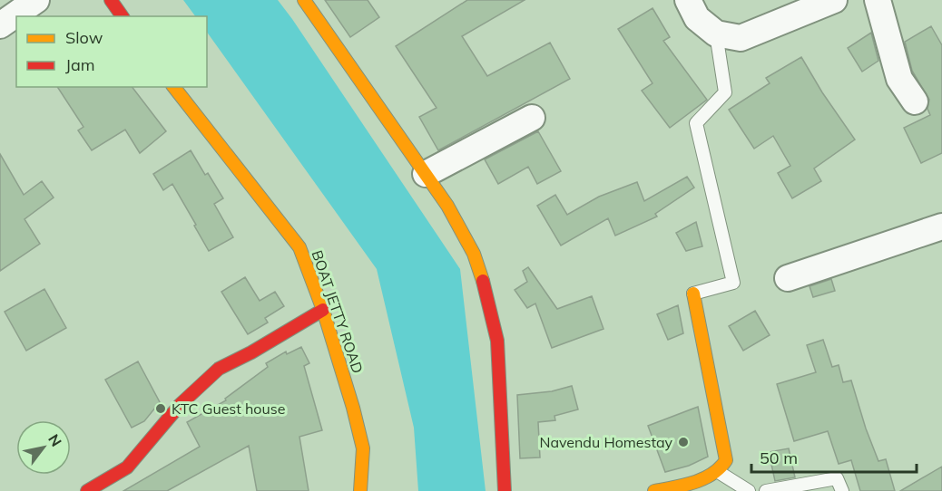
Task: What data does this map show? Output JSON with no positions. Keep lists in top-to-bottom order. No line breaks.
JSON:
{"streets":{"main road":["BOAT JETTY ROAD"]},"places":["KTC Guest house","Navendu Homestay"],"legend":["Slow","Jam"],"scale_bar":"50 m","north":"top right"}
